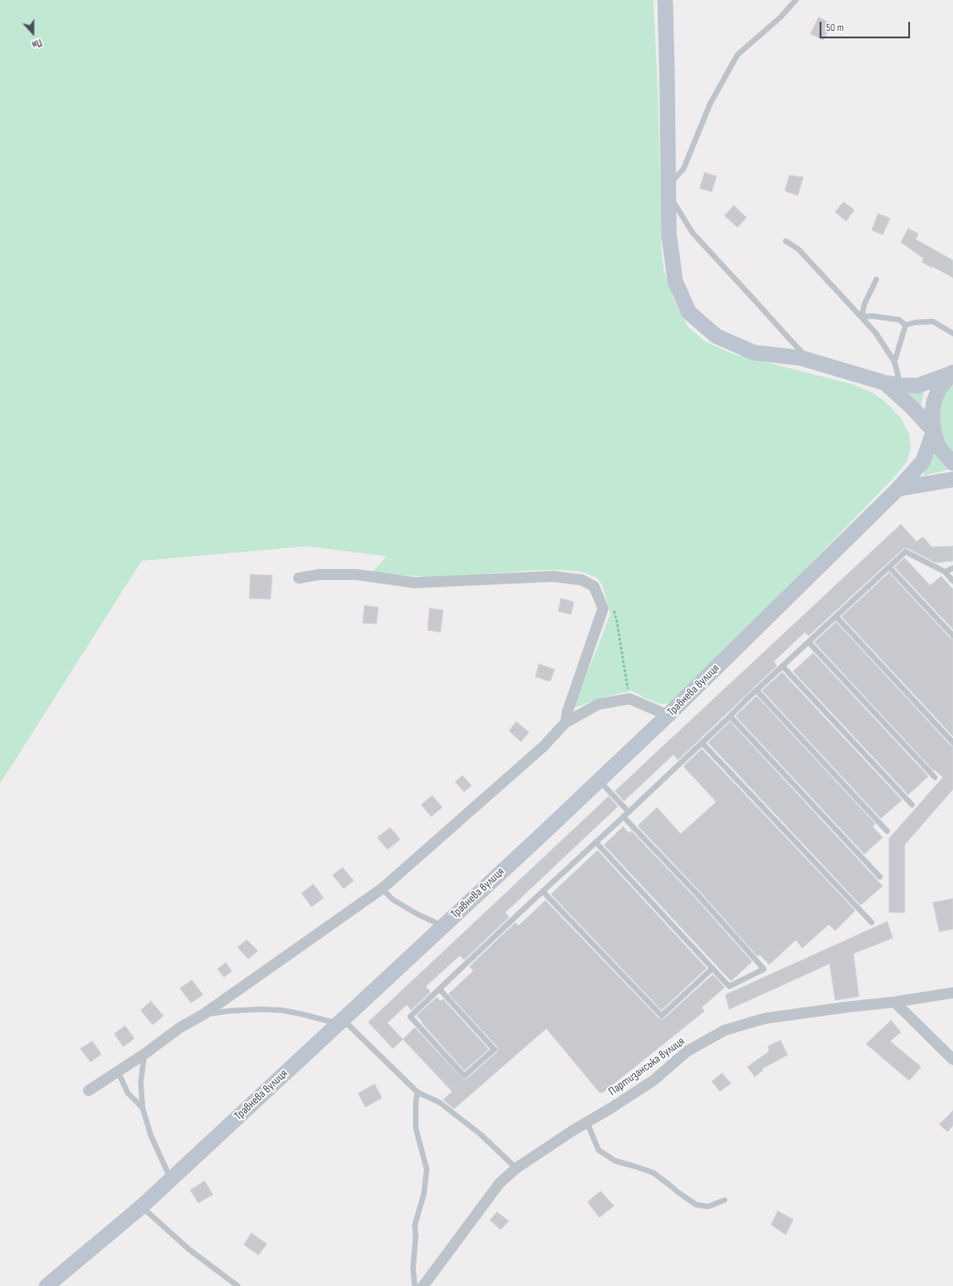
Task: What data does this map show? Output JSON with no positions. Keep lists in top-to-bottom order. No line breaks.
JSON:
{"streets":{"street":["Травнева вулиця","Партизанська вулиця"]},"scale_bar":"50 m","north":"bottom"}
